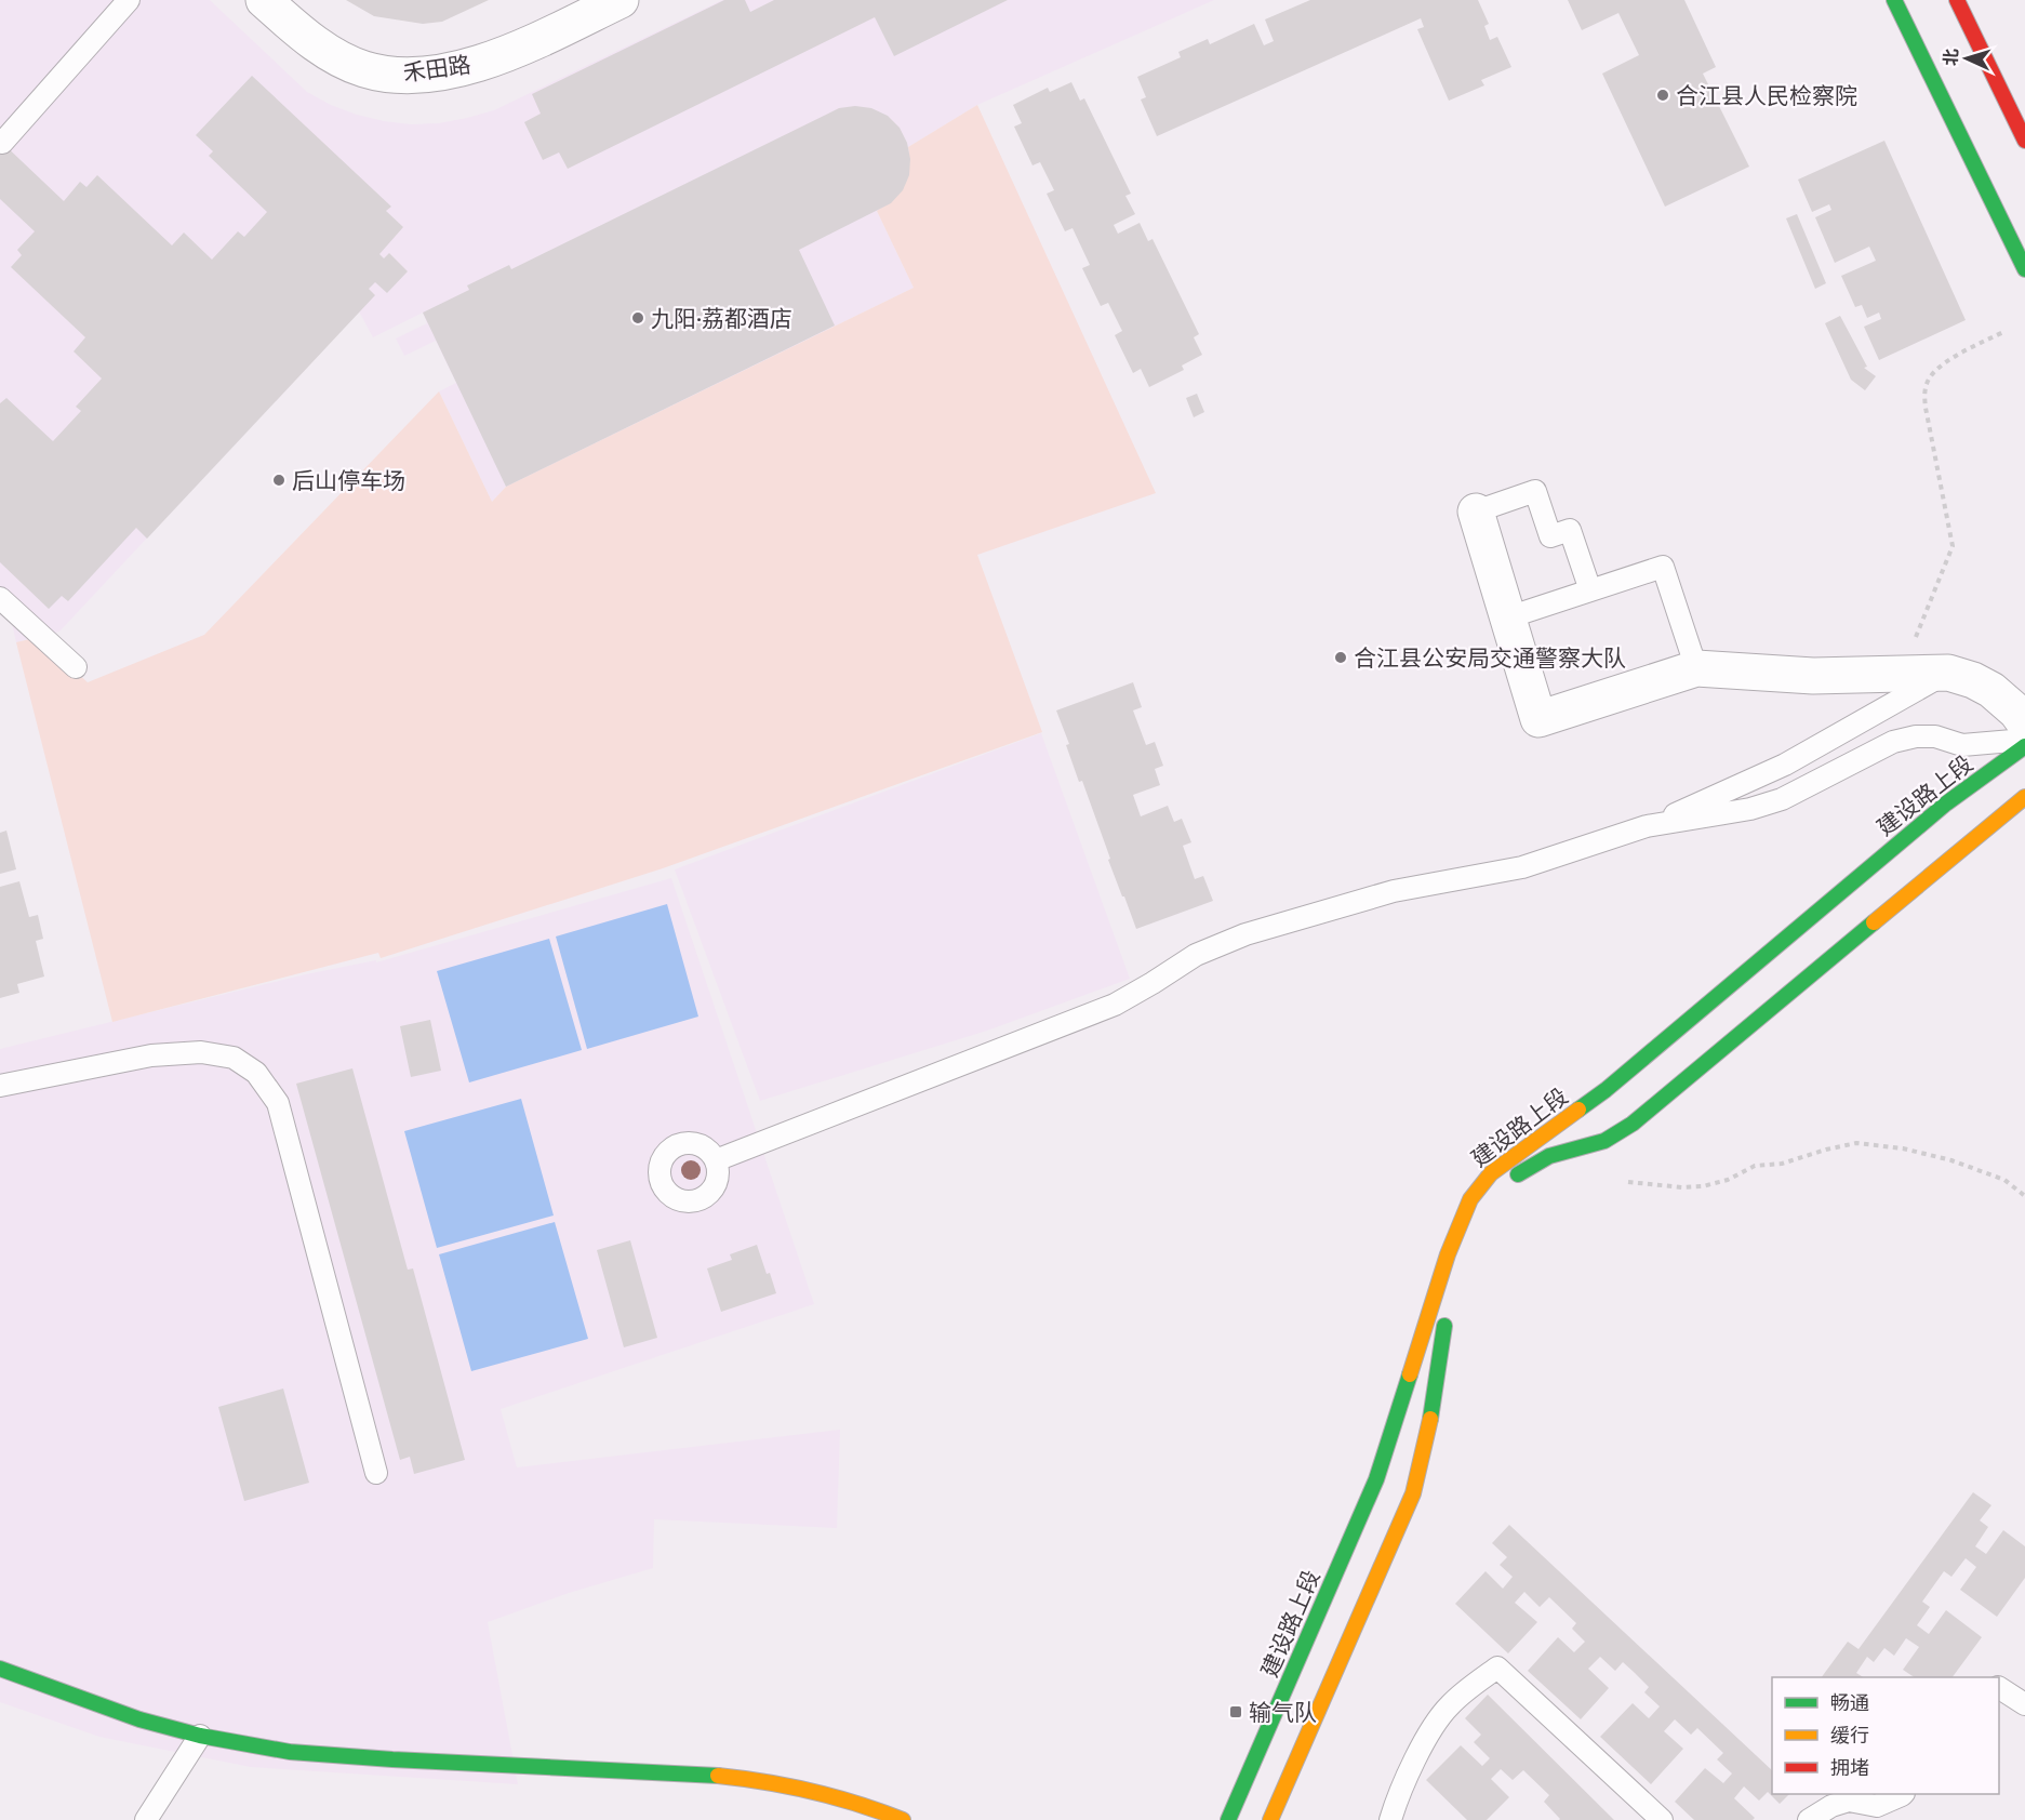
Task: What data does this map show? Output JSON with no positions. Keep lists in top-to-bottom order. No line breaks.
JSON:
{"streets":{"main road":["建设路上段"],"street":["禾田路"]},"places":{"other":["合江县人民检察院","九阳·荔都酒店","后山停车场","合江县公安局交通警察大队"],"transit":["输气队"]},"legend":["畅通","缓行","拥堵"],"north":"left"}
